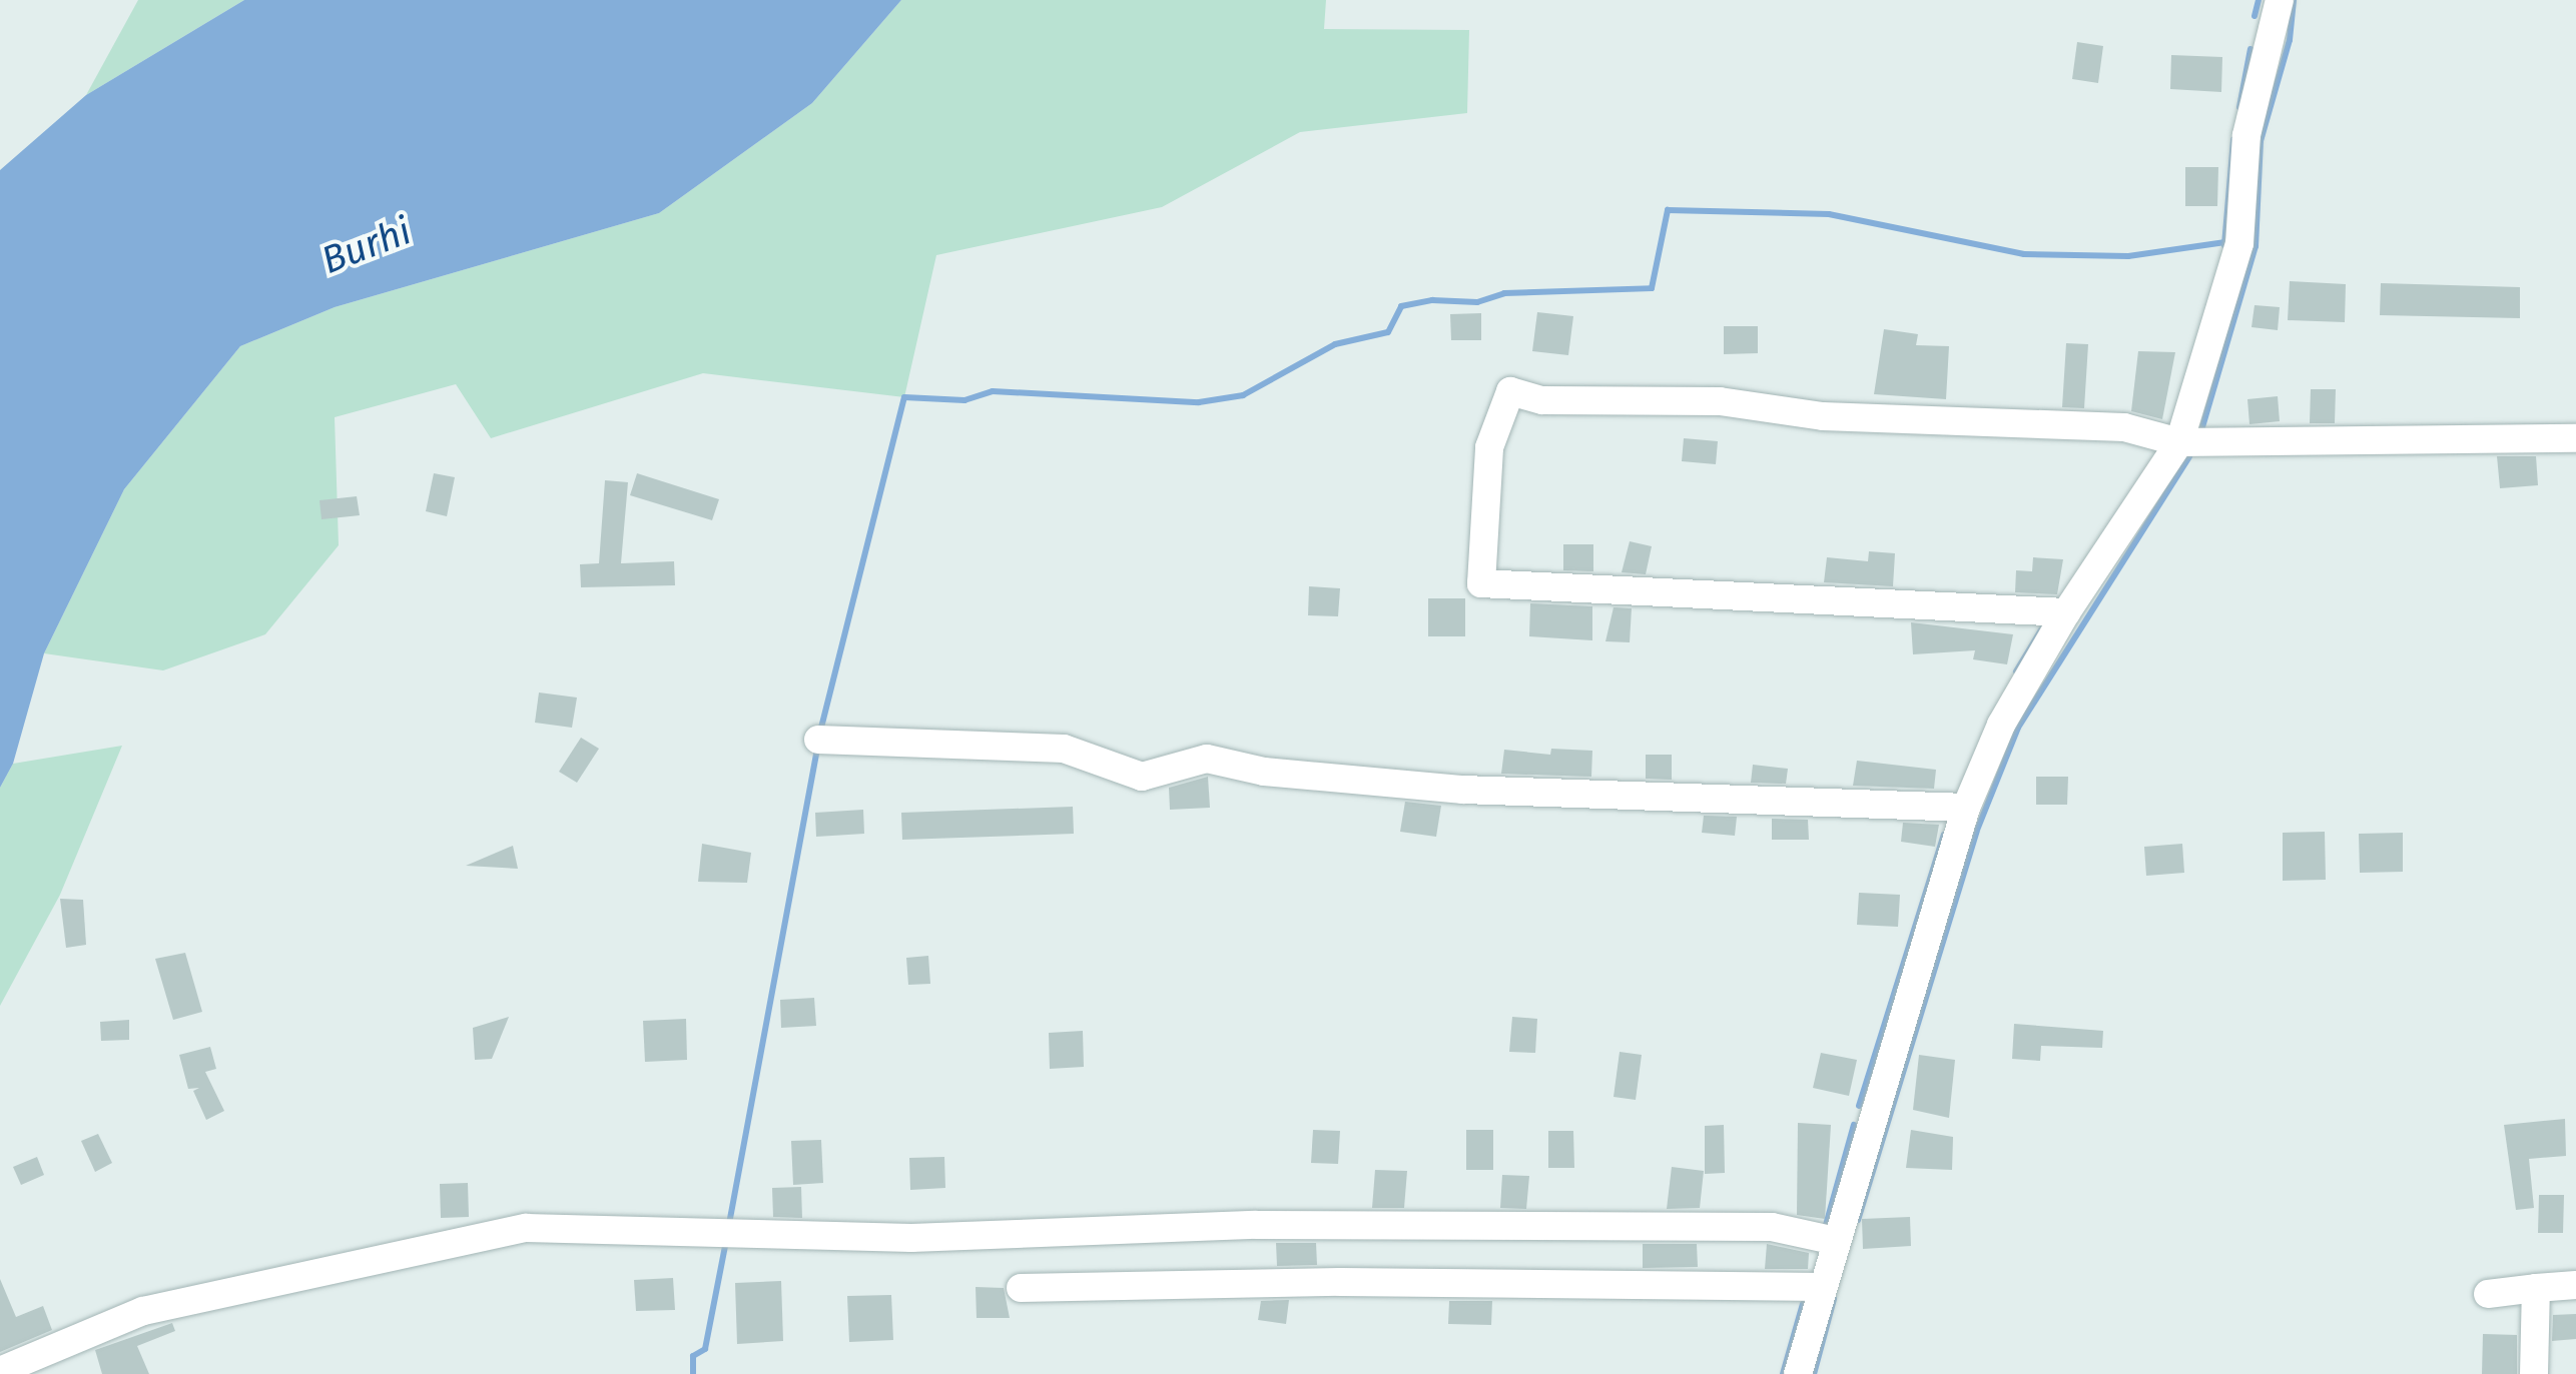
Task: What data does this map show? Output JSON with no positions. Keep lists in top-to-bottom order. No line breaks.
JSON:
{"water":["Burhi"]}
